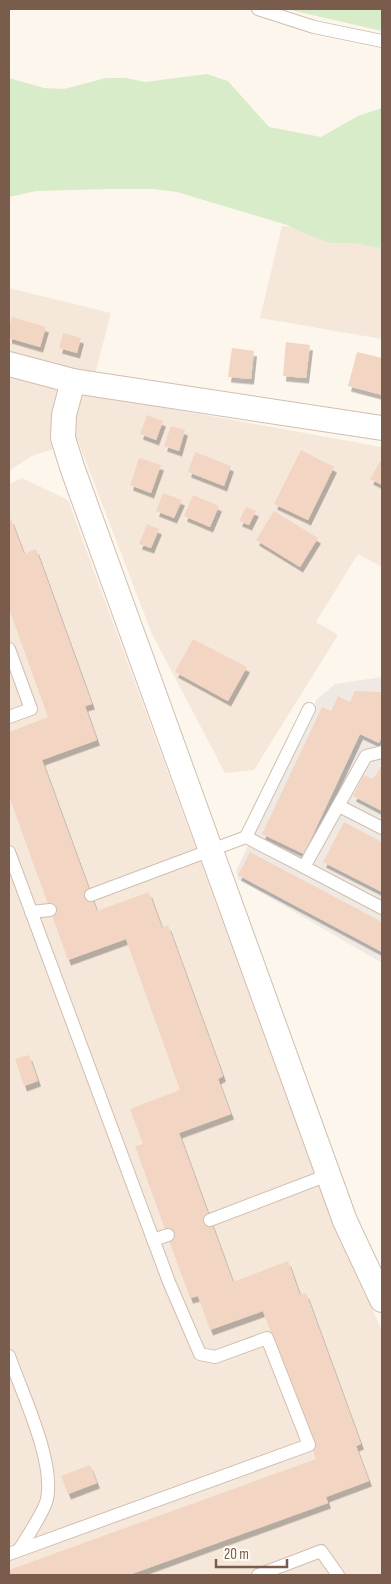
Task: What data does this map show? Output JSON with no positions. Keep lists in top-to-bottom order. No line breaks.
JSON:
{"scale_bar":"20 m"}
